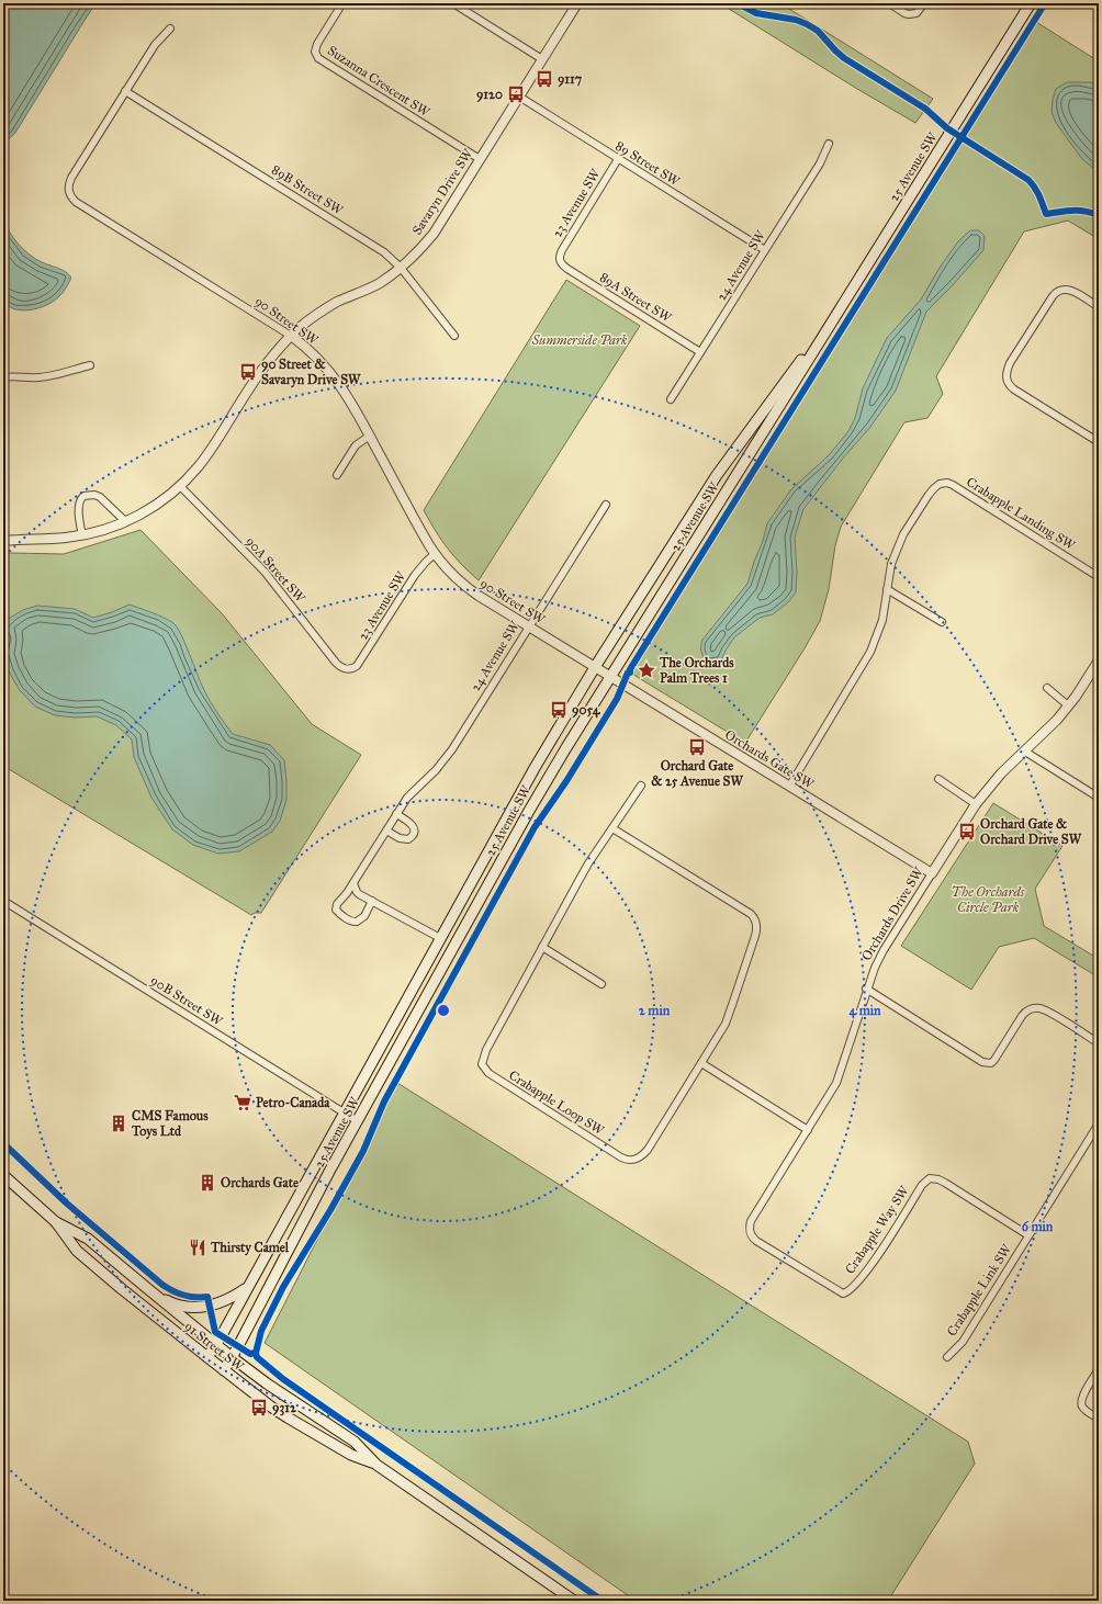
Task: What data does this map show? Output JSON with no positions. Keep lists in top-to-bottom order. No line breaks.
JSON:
{"streets":{"main road":["25 Avenue SW","91 Street SW"],"street":["Suzanna Crescent SW","89 Street SW","89B Street SW","Savaryn Drive SW","23 Avenue SW","24 Avenue SW","89A Street SW","90 Street SW","Crabapple Landing SW","90A Street SW","Orchards Gate SW","Orchards Drive SW","90B Street SW","Crabapple Loop SW","Crabapple Way SW","Crabapple Link SW"]},"crossings":[["Suzanna Crescent SW","Savaryn Drive SW"],["89 Street SW","Savaryn Drive SW"],["89 Street SW","23 Avenue SW"],["89 Street SW","24 Avenue SW"],["25 Avenue SW","90 Street SW"],["25 Avenue SW","Orchards Gate SW"],["25 Avenue SW","90B Street SW"],["25 Avenue SW","91 Street SW"],["89B Street SW","Savaryn Drive SW"],["89B Street SW","90 Street SW"],["Savaryn Drive SW","90 Street SW"],["Savaryn Drive SW","90A Street SW"],["23 Avenue SW","89A Street SW"],["23 Avenue SW","90 Street SW"],["23 Avenue SW","90A Street SW"],["24 Avenue SW","89A Street SW"],["24 Avenue SW","90 Street SW"],["90 Street SW","Orchards Gate SW"],["Crabapple Landing SW","Orchards Gate SW"],["Orchards Gate SW","Orchards Drive SW"],["Orchards Drive SW","Crabapple Way SW"],["Crabapple Way SW","Crabapple Link SW"]],"parks":["Summerside Park","The Orchards Circle Park"],"places":{"bus stop":["9117","9120","90 Street & Savaryn Drive SW","9054","Orchard Gate & 25 Avenue SW","Orchard Gate & Orchard Drive SW","9312"],"place":["The Orchards Palm Trees 1"],"supermarket":["Petro-Canada"],"building":["CMS Famous Toys Ltd","Orchards Gate"],"restaurant":["Thirsty Camel"]},"rings":["2 min","4 min","6 min"]}
